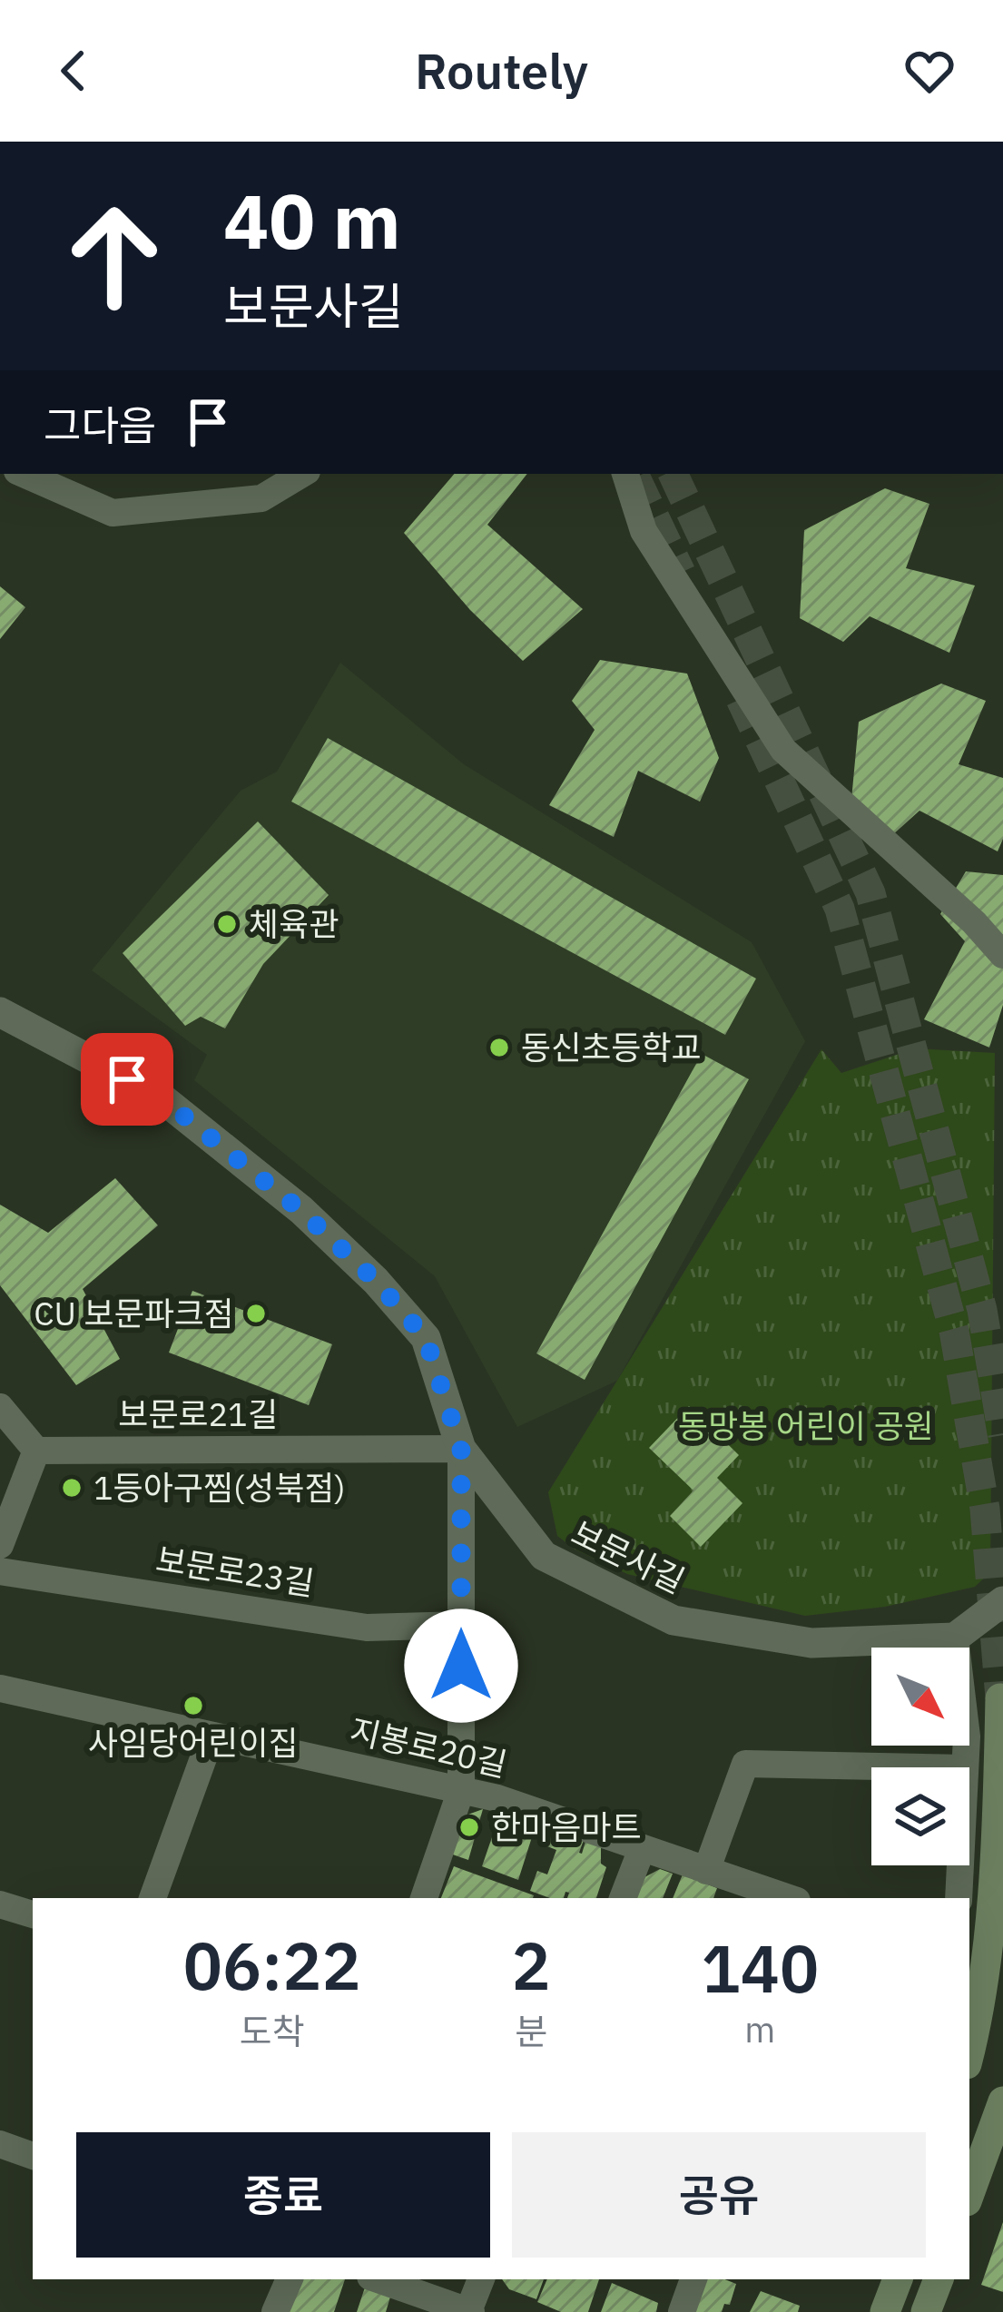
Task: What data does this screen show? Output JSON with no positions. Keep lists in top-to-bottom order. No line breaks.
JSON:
{"streets":{"street":["보문로21길","보문사길","보문로23길","지봉로20길"]},"crossings":[["보문로21길","보문사길"]],"parks":["동망봉 어린이 공원"],"places":["체육관","동신초등학교","CU 보문파크점","1등아구찜(성북점)","사임당어린이집","한마음마트"],"north":"bottom right","page":{"header":"Routely","turn":["40 m","보문사길"],"then":"그다음","eta":["06:22","도착","2","분","140","m"],"buttons":["종료","공유"]}}
